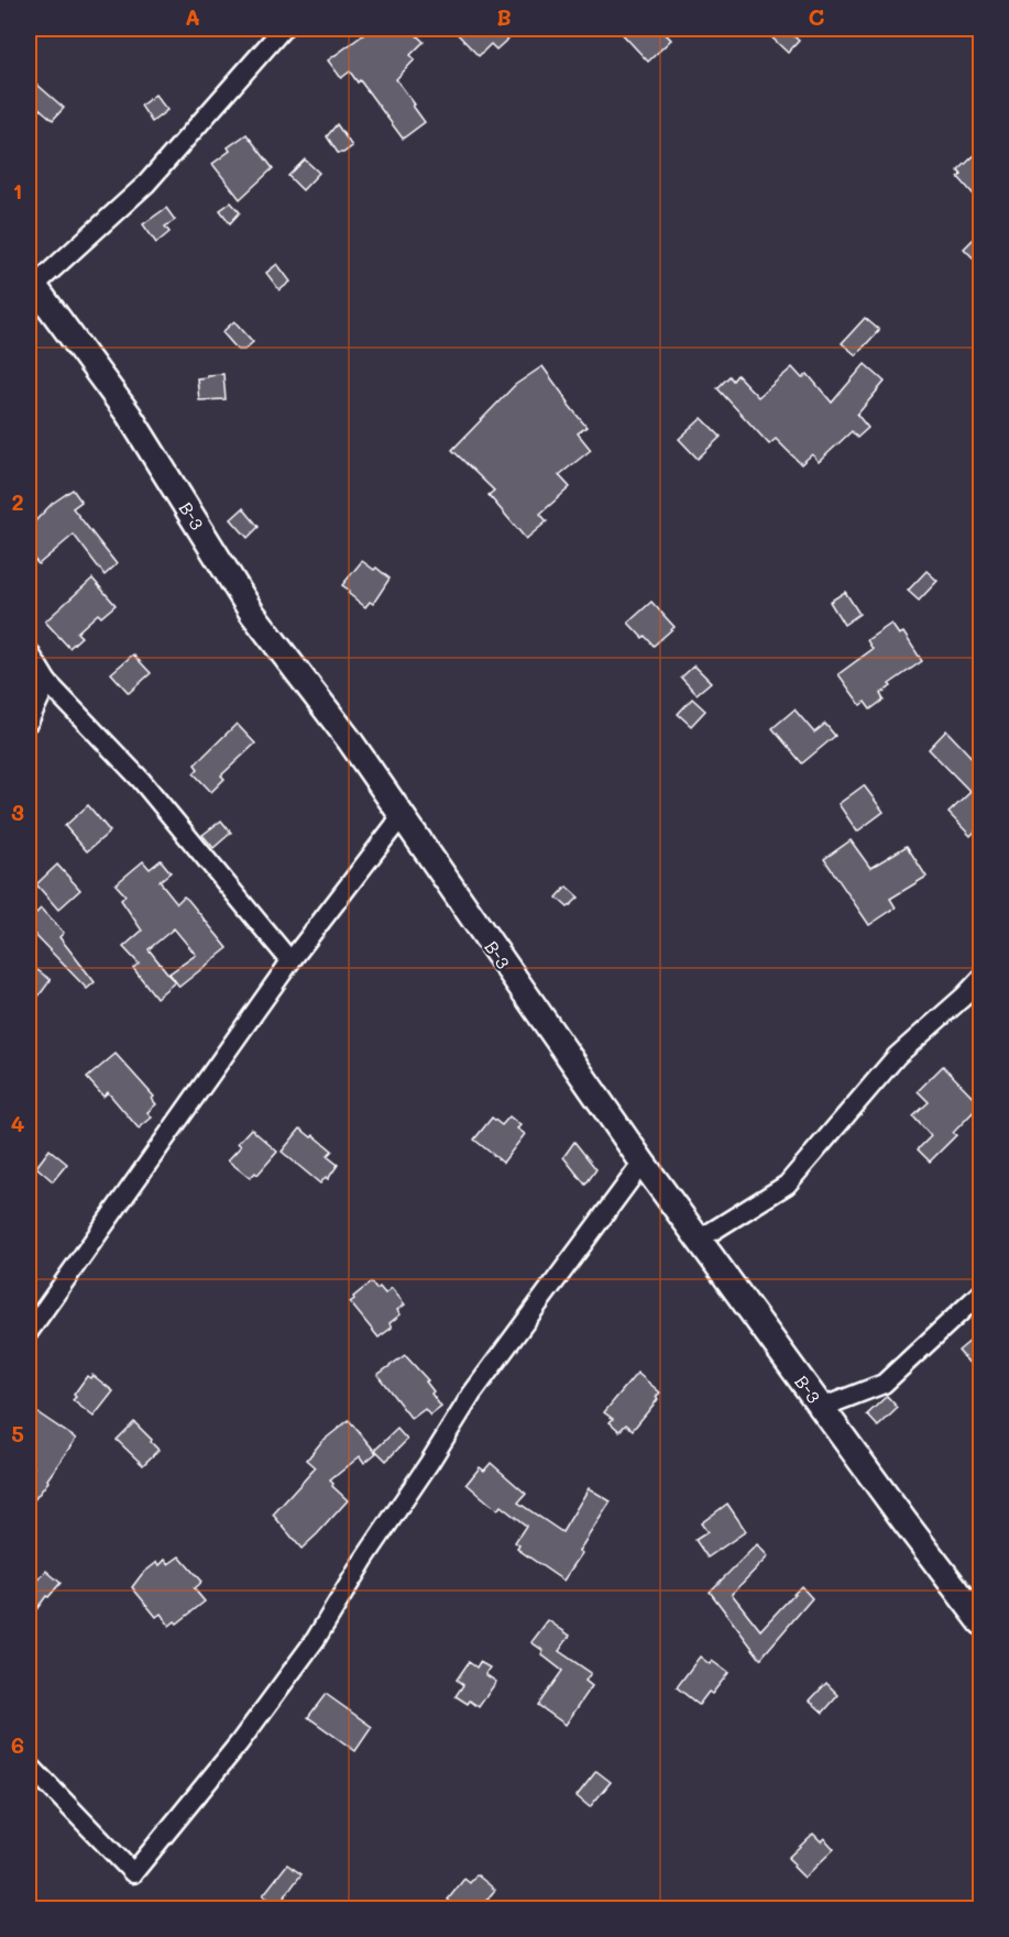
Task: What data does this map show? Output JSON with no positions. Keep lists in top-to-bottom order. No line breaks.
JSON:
{"streets":{"main road":["B-3"]},"grid":{"columns":["A","B","C"],"rows":["1","2","3","4","5","6"]}}
